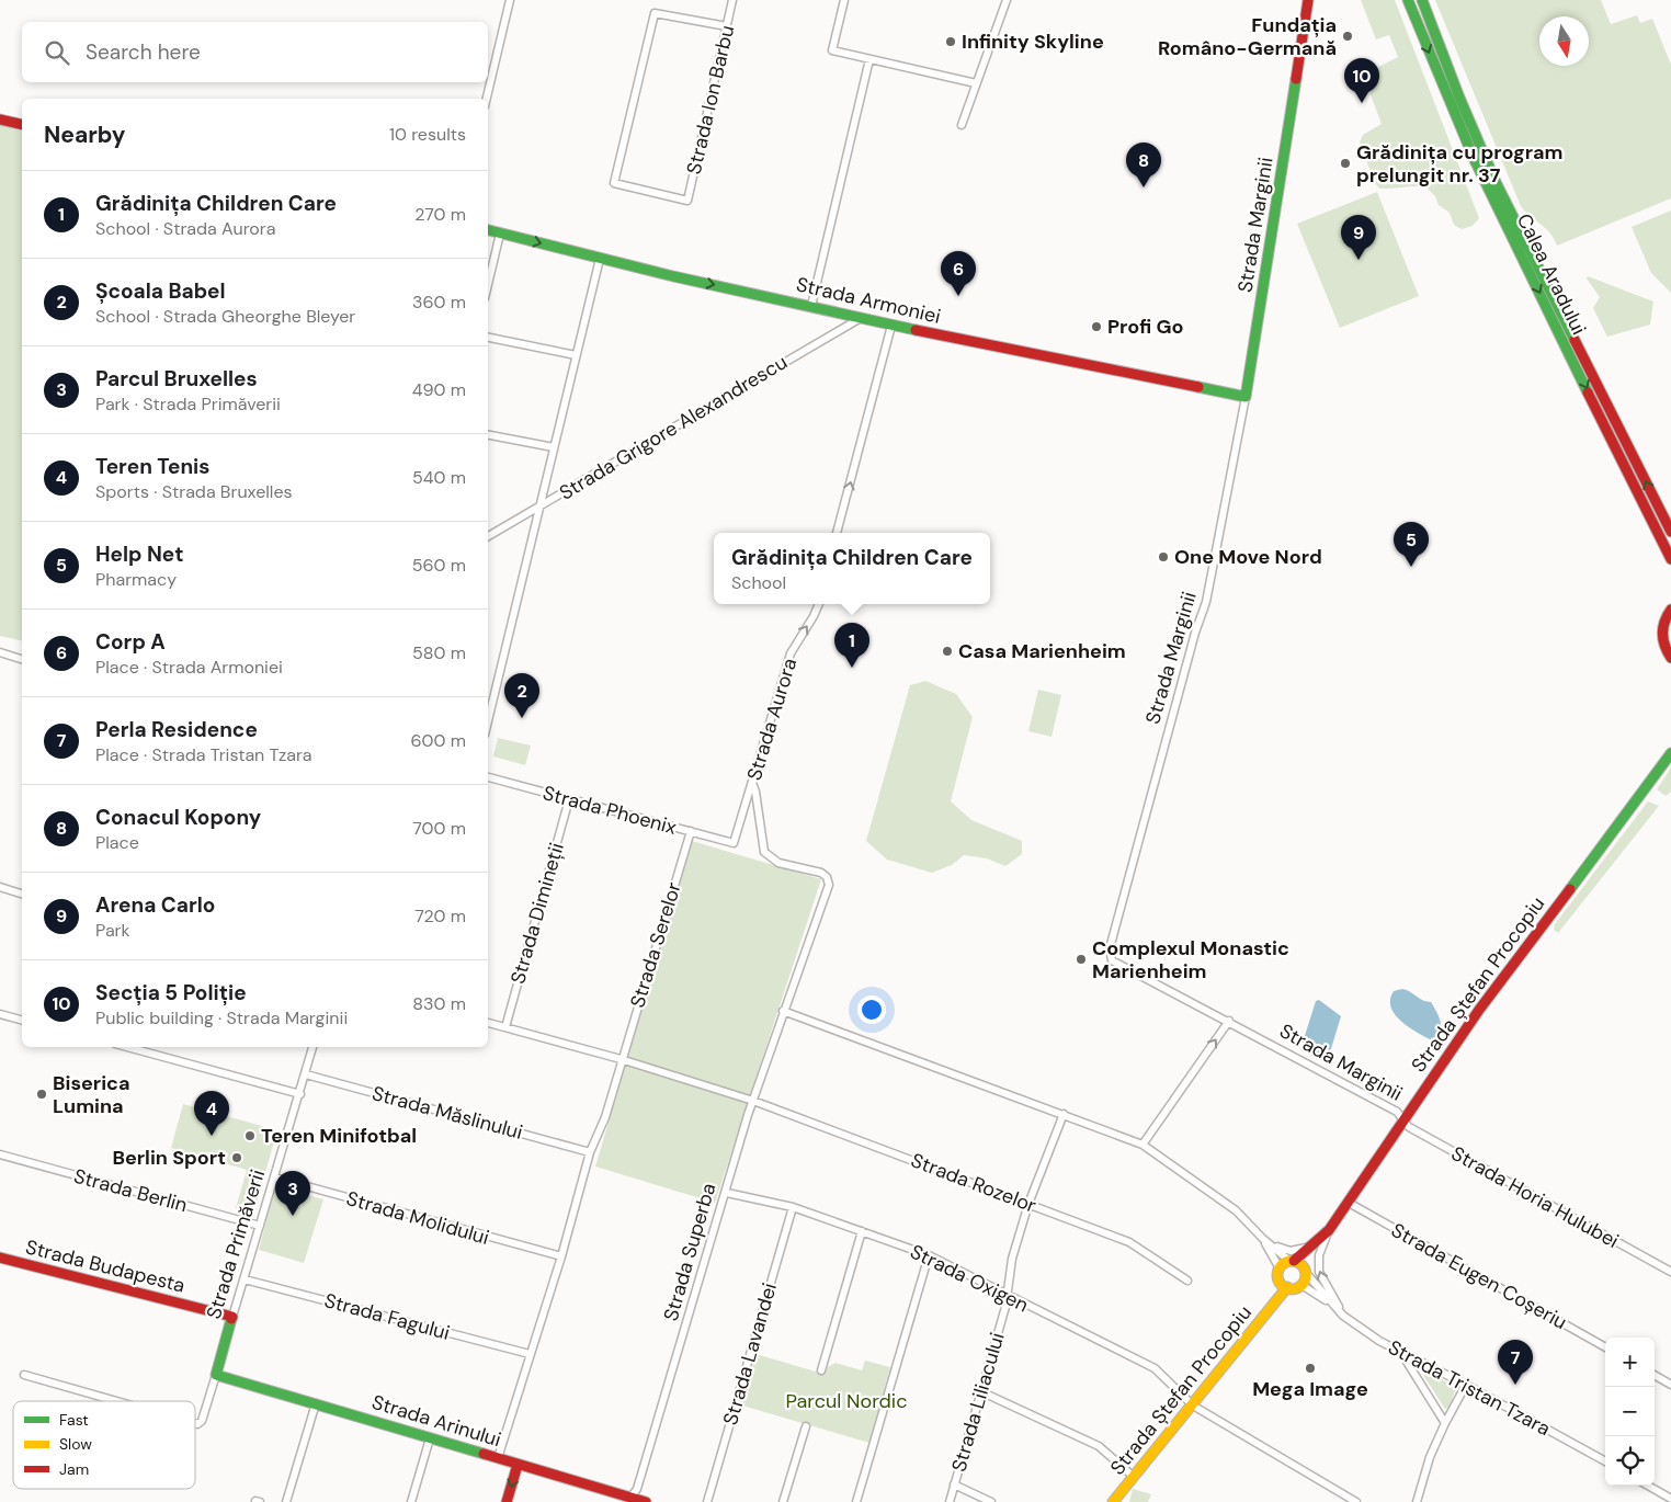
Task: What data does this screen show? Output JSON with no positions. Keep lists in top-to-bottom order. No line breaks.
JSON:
{"streets":{"street":["Strada Ion Barbu","Strada Marginii","Calea Aradului","Strada Armoniei","Strada Grigore Alexandrescu","Strada Aurora","Strada Phoenix","Strada Dimineții","Strada Serelor","Strada Ștefan Procopiu","Strada Măslinului","Strada Rozelor","Strada Berlin","Strada Horia Hulubei","Strada Molidului","Strada Primăverii","Strada Superba","Strada Budapesta","Strada Eugen Coșeriu","Strada Oxigen","Strada Fagului","Strada Lavandei","Strada Tristan Tzara","Strada Liliacului","Strada Arinului"]},"crossings":[["Strada Marginii","Strada Armoniei"],["Strada Marginii","Strada Ștefan Procopiu"],["Strada Marginii","Strada Horia Hulubei"],["Strada Armoniei","Strada Grigore Alexandrescu"],["Strada Aurora","Strada Phoenix"],["Strada Aurora","Strada Superba"],["Strada Phoenix","Strada Dimineții"],["Strada Phoenix","Strada Serelor"],["Strada Serelor","Strada Măslinului"],["Strada Serelor","Strada Rozelor"],["Strada Serelor","Strada Molidului"],["Strada Serelor","Strada Fagului"],["Strada Serelor","Strada Arinului"],["Strada Ștefan Procopiu","Strada Horia Hulubei"],["Strada Ștefan Procopiu","Strada Eugen Coșeriu"],["Strada Ștefan Procopiu","Strada Oxigen"],["Strada Ștefan Procopiu","Strada Tristan Tzara"],["Strada Măslinului","Strada Primăverii"],["Strada Rozelor","Strada Superba"],["Strada Rozelor","Strada Liliacului"],["Strada Berlin","Strada Primăverii"],["Strada Molidului","Strada Primăverii"],["Strada Primăverii","Strada Budapesta"],["Strada Primăverii","Strada Fagului"],["Strada Primăverii","Strada Arinului"],["Strada Superba","Strada Oxigen"],["Strada Superba","Strada Arinului"],["Strada Oxigen","Strada Lavandei"],["Strada Oxigen","Strada Liliacului"]],"one_way":["Strada Armoniei","Strada Aurora"],"parks":["Parcul Nordic"],"places":["Fundația Româno-Germană","Infinity Skyline","Grădinița cu program prelungit nr. 37","Profi Go","One Move Nord","Casa Marienheim","Complexul Monastic Marienheim","Biserica Lumina","Teren Minifotbal","Berlin Sport","Mega Image"],"legend":["Fast","Slow","Jam"],"north":"bottom","page":{"search":"Search here","pins":["10","8","9","6","5","1","2","4","3","7"],"heading":["Nearby","10 results"],"list":[{"mark":"1","name":"Grădinița Children Care","note":"School · Strada Aurora","value":"270 m"},{"mark":"2","name":"Școala Babel","note":"School · Strada Gheorghe Bleyer","value":"360 m"},{"mark":"3","name":"Parcul Bruxelles","note":"Park · Strada Primăverii","value":"490 m"},{"mark":"4","name":"Teren Tenis","note":"Sports · Strada Bruxelles","value":"540 m"},{"mark":"5","name":"Help Net","note":"Pharmacy","value":"560 m"},{"mark":"6","name":"Corp A","note":"Place · Strada Armoniei","value":"580 m"},{"mark":"7","name":"Perla Residence","note":"Place · Strada Tristan Tzara","value":"600 m"},{"mark":"8","name":"Conacul Kopony","note":"Place","value":"700 m"},{"mark":"9","name":"Arena Carlo","note":"Park","value":"720 m"},{"mark":"10","name":"Secția 5 Poliție","note":"Public building · Strada Marginii","value":"830 m"}],"popup":["Grădinița Children Care","School"],"map_buttons":["+","−"]}}
